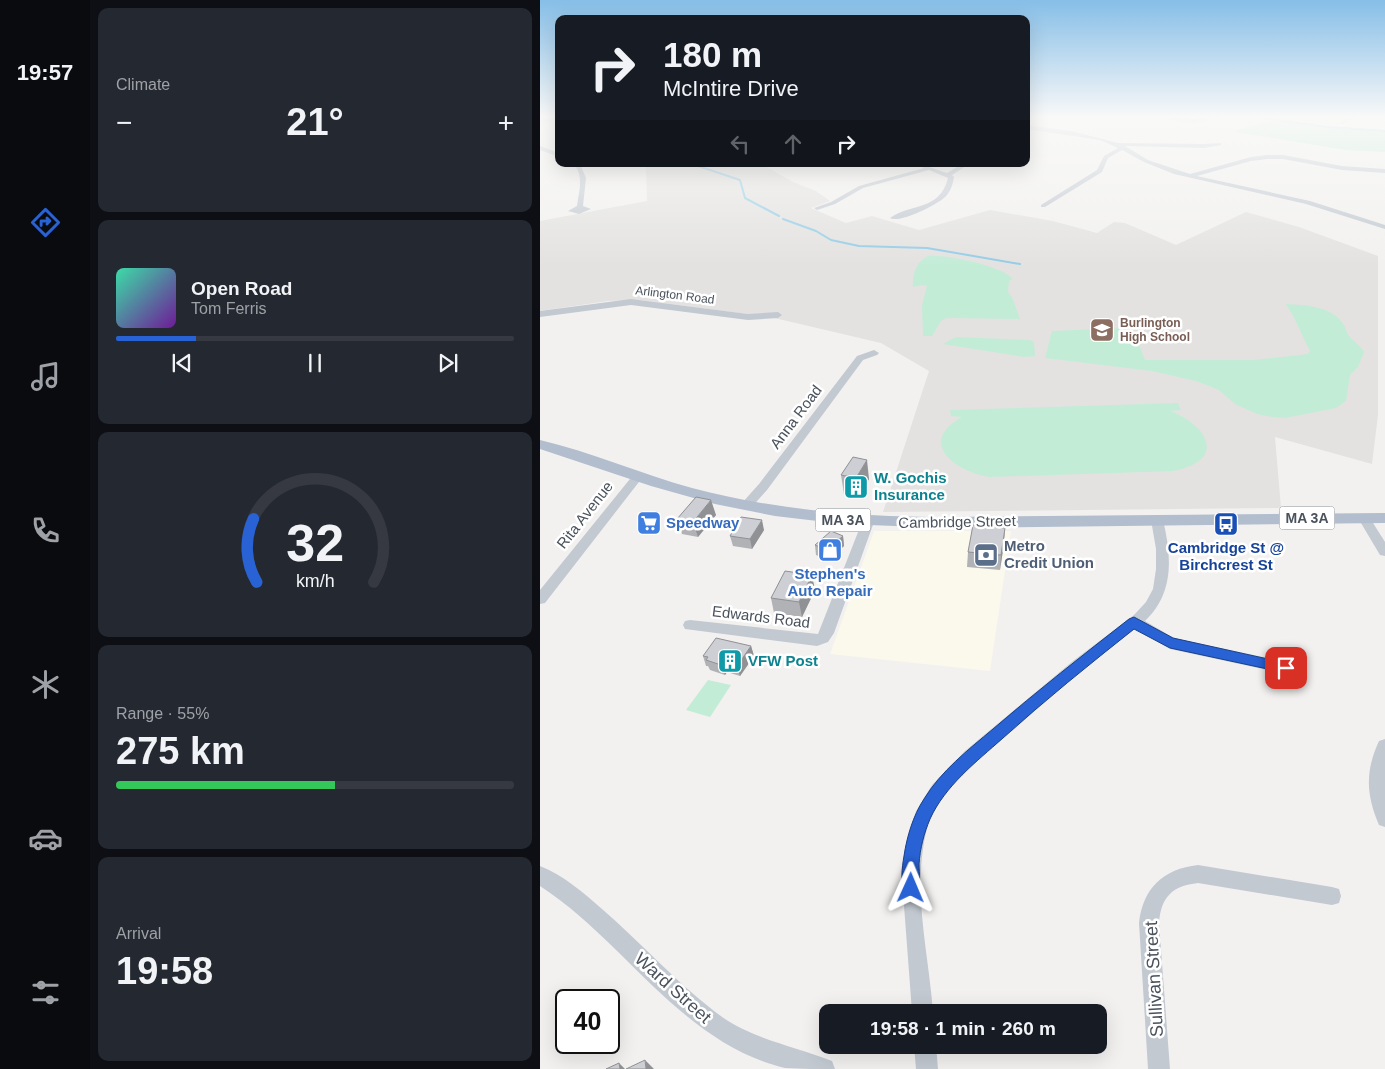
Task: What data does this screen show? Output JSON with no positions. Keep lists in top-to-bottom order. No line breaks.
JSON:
{"streets":{"main road":["MA 3A","Cambridge Street"],"street":["Arlington Road","Anna Road","Rita Avenue","Edwards Road","Sullivan Street","Ward Street"]},"crossings":[["Anna Road","Cambridge Street"],["Rita Avenue","Cambridge Street"],["Cambridge Street","Edwards Road"]],"places":{"school or university":["Burlington High School"],"building":["W. Gochis Insurance","VFW Post"],"supermarket":["Speedway"],"bus stop":["Cambridge St @ Birchcrest St"],"shop":["Stephen's Auto Repair"],"bank":["Metro Credit Union"]},"page":{"tabs":"19:57","tile":["Climate",["Range · 55%","275 km"],["Arrival","19:58"]],"turn":["180 m","McIntire Drive"],"heat":["−","21°","+"],"song":["Open Road","Tom Ferris"],"limit":"40","trip":"19:58 · 1 min · 260 m","gauge":["32","km/h"]}}
